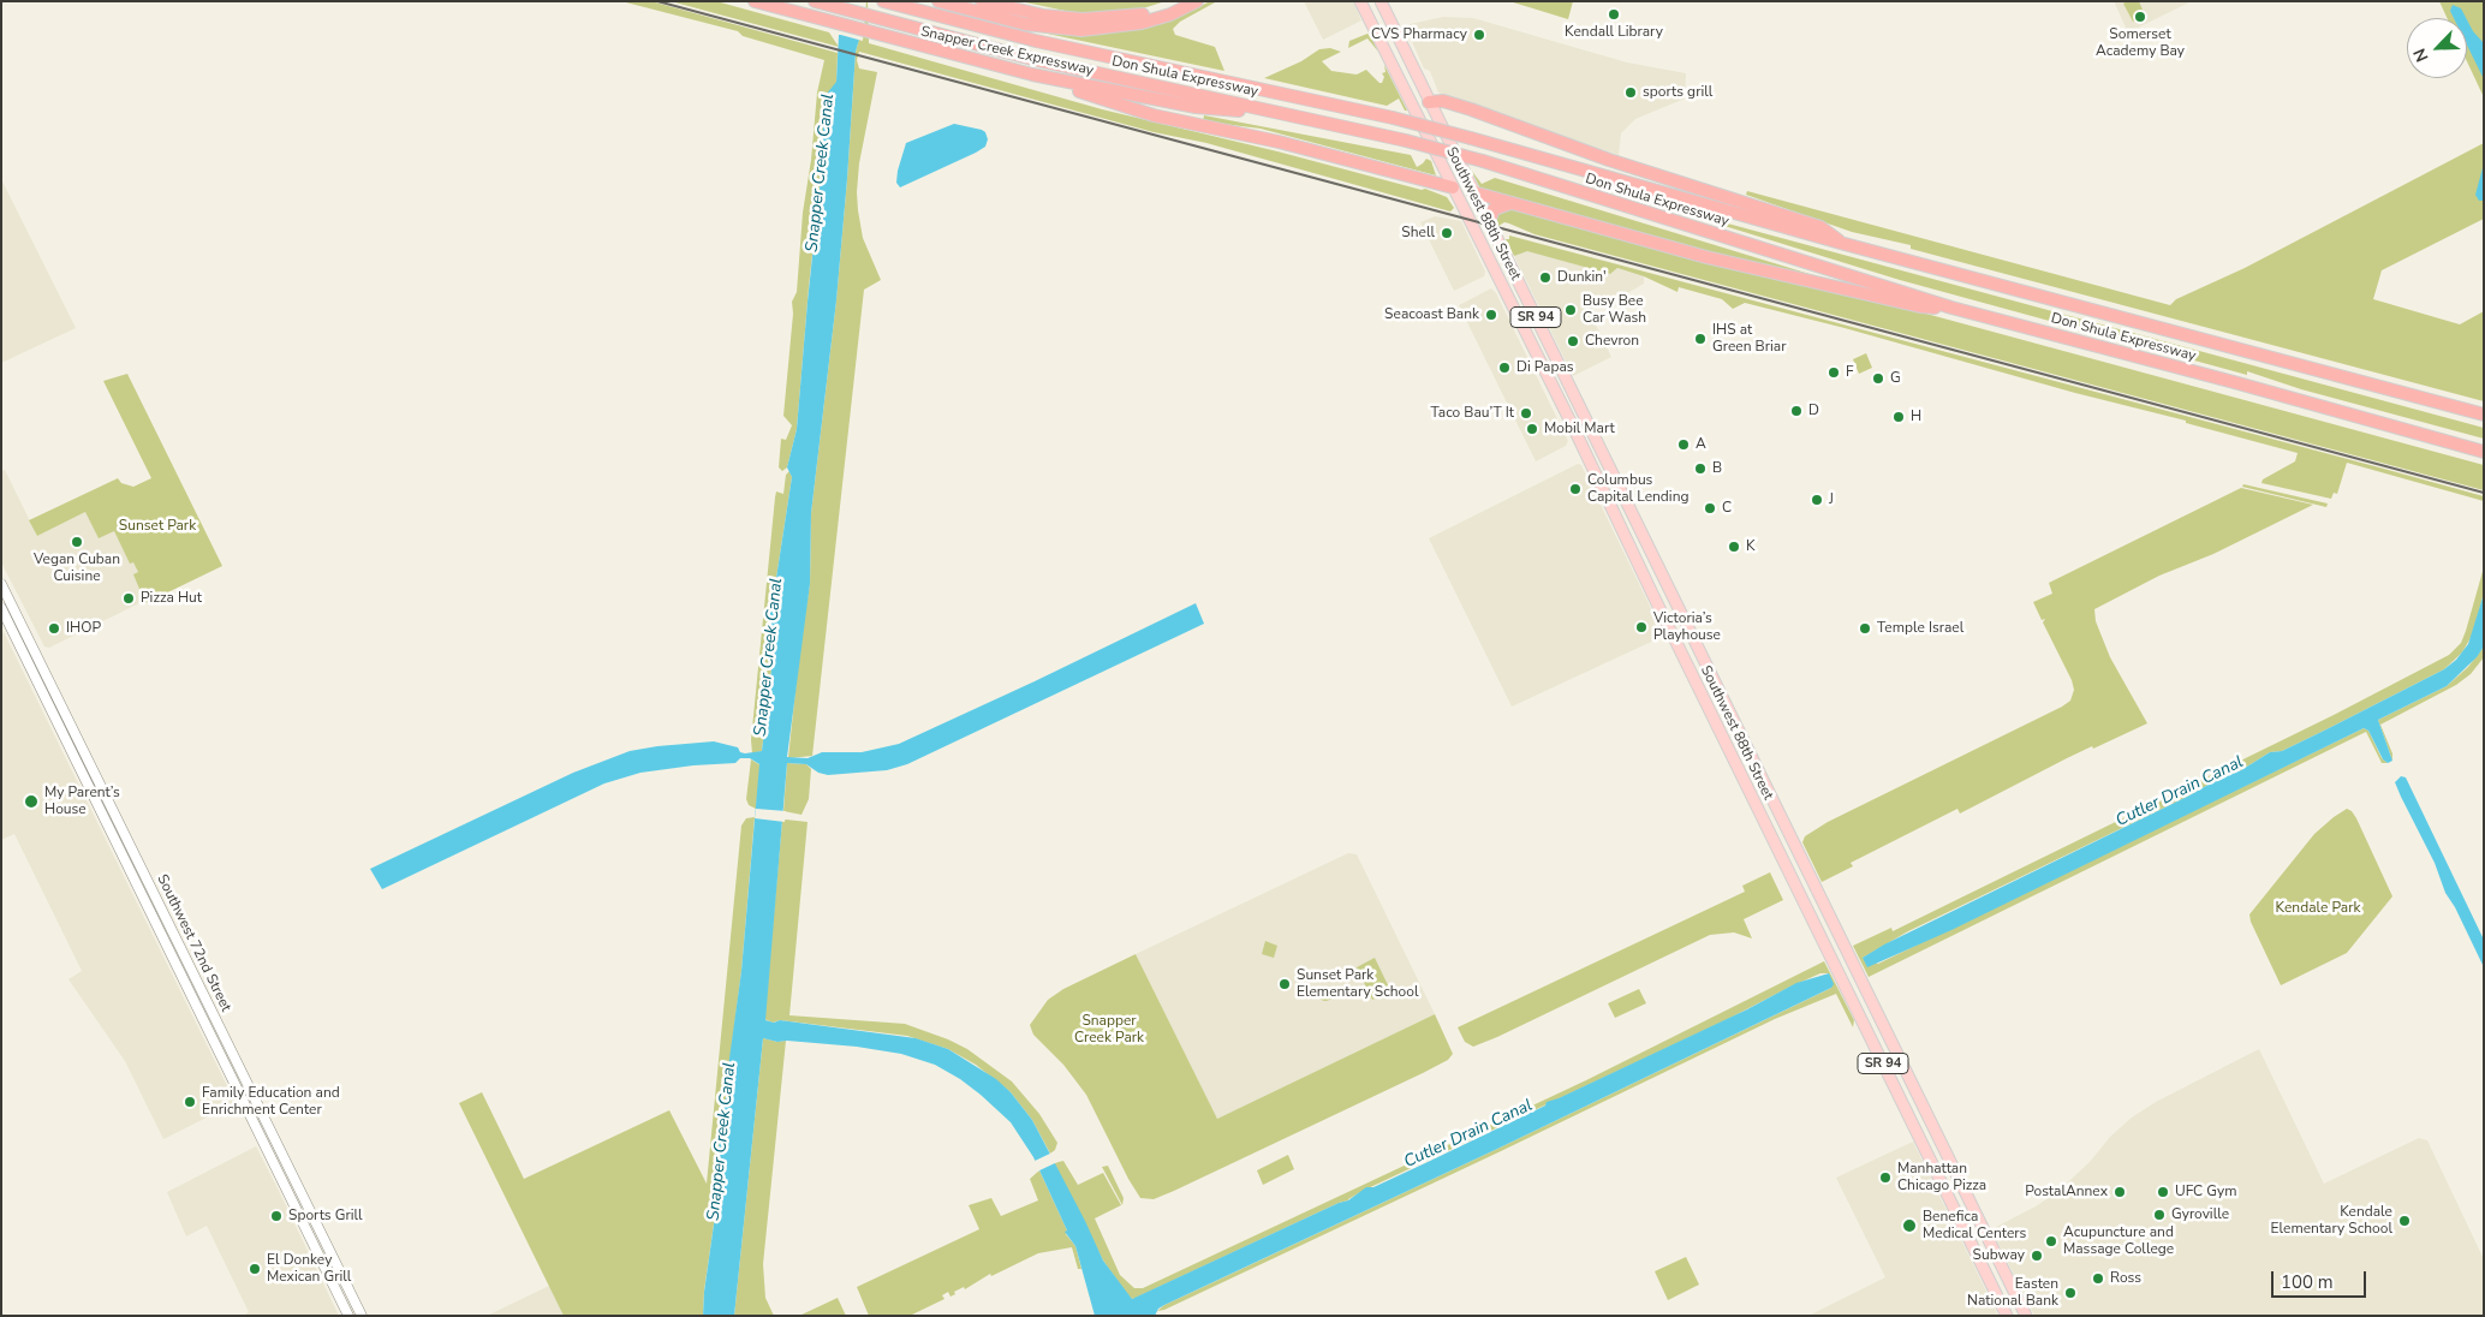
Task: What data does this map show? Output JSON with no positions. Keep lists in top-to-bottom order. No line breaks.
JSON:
{"streets":{"highway":["Snapper Creek Expressway","Don Shula Expressway"],"main road":["Southwest 88th Street","SR 94","Southwest 72nd Street"]},"crossings":[["Snapper Creek Expressway","Don Shula Expressway"]],"water":["Snapper Creek Canal","Cutler Drain Canal"],"parks":["Sunset Park","Kendale Park","Snapper Creek Park"],"places":["Kendall Library","Somerset Academy Bay","CVS Pharmacy","sports grill","Shell","Dunkin'","Busy Bee Car Wash","Seacoast Bank","IHS at Green Briar","Chevron","Di Papas","F","G","D","Taco Bau’T It","H","Mobil Mart","A","B","Columbus Capital Lending","J","C","Vegan Cuban Cuisine","K","Pizza Hut","Victoria’s Playhouse","IHOP","Temple Israel","My Parent’s House","Sunset Park Elementary School","Family Education and Enrichment Center","Manhattan Chicago Pizza","PostalAnnex","UFC Gym","Gyroville","Sports Grill","Kendale Elementary School","Benefica Medical Centers","Acupuncture and Massage College","Subway","El Donkey Mexican Grill","Ross","Easten National Bank"],"scale_bar":"100 m","north":"bottom left"}
